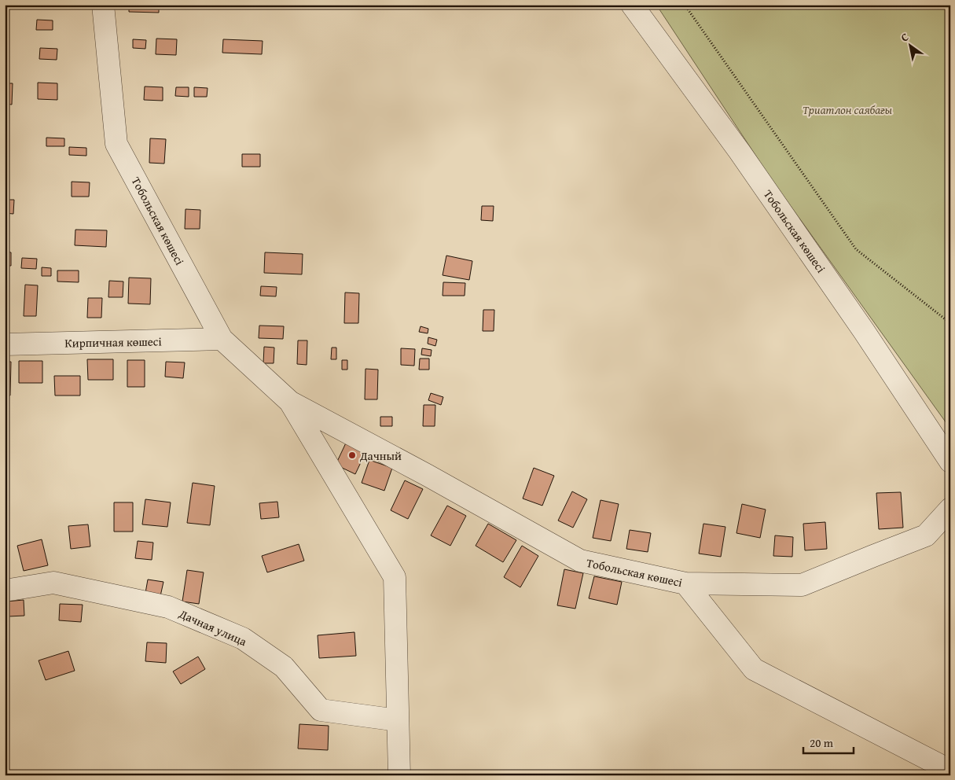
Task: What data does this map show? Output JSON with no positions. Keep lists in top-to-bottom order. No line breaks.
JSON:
{"streets":{"street":["Тобольская көшесі","Кирпичная көшесі","Дачная улица"]},"crossings":[["Тобольская көшесі","Кирпичная көшесі"],["Тобольская көшесі","Дачная улица"]],"parks":["Триатлон саябағы"],"places":["Дачный"],"scale_bar":"20 m","north":"top left"}
